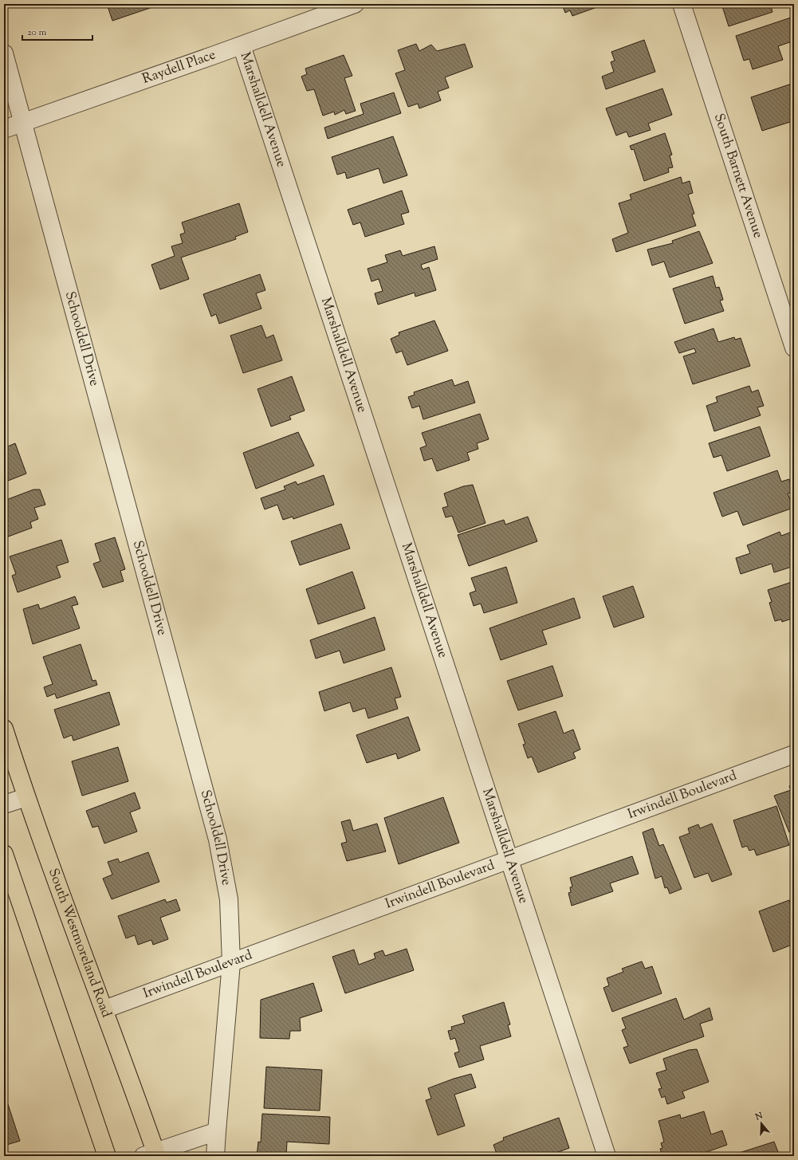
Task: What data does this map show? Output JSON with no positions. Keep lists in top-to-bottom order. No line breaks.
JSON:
{"streets":{"main road":["South Westmoreland Road"],"street":["Raydell Place","Marshalldell Avenue","South Barnett Avenue","Schooldell Drive","Irwindell Boulevard"]},"crossings":[["Raydell Place","Marshalldell Avenue"],["Raydell Place","Schooldell Drive"],["Marshalldell Avenue","Irwindell Boulevard"],["Schooldell Drive","Irwindell Boulevard"],["Irwindell Boulevard","South Westmoreland Road"]],"scale_bar":"20 m","north":"top"}
